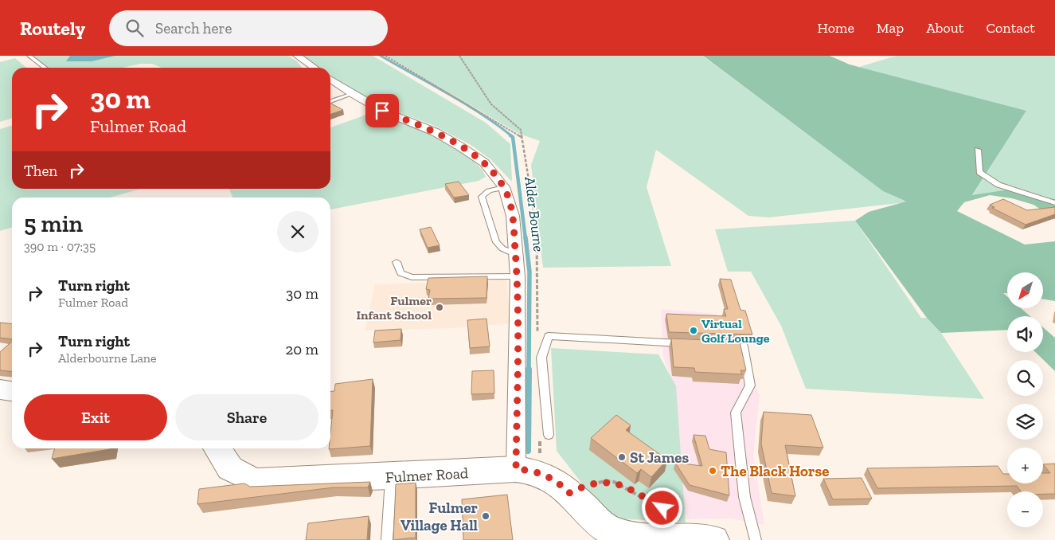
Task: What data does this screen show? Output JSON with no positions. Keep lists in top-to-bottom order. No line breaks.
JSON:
{"streets":{"street":["Fulmer Road"]},"water":["Alder Bourne"],"places":["Fulmer Infant School","Virtual Golf Lounge","St James","The Black Horse","Fulmer Village Hall"],"north":"bottom left","page":{"header":"Routely","search":"Search here","nav":["Home","Map","About","Contact"],"turn":["30 m","Fulmer Road"],"then":"Then","heading":["5 min","390 m · 07:35"],"list":[{"name":"Turn right","note":"Fulmer Road","value":"30 m"},{"name":"Turn right","note":"Alderbourne Lane","value":"20 m"}],"map_buttons":["+","−"],"buttons":["Exit","Share"]}}
